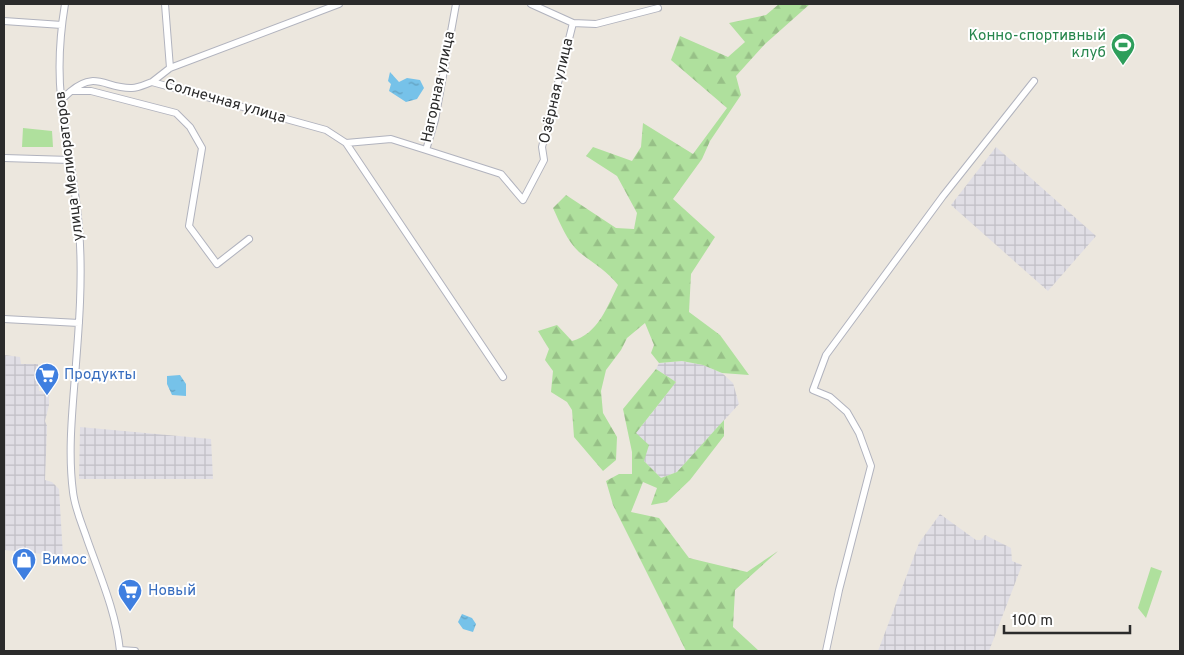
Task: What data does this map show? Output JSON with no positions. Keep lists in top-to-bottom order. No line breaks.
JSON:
{"streets":{"street":["Нагорная улица","Озёрная улица","Солнечная улица","улица Мелиораторов"]},"crossings":[["Нагорная улица","Озёрная улица"],["Нагорная улица","Солнечная улица"]],"places":{"sports":["Конно-спортивный клуб"],"supermarket":["Продукты","Новый"],"shop":["Вимос"]},"scale_bar":"100 m"}
